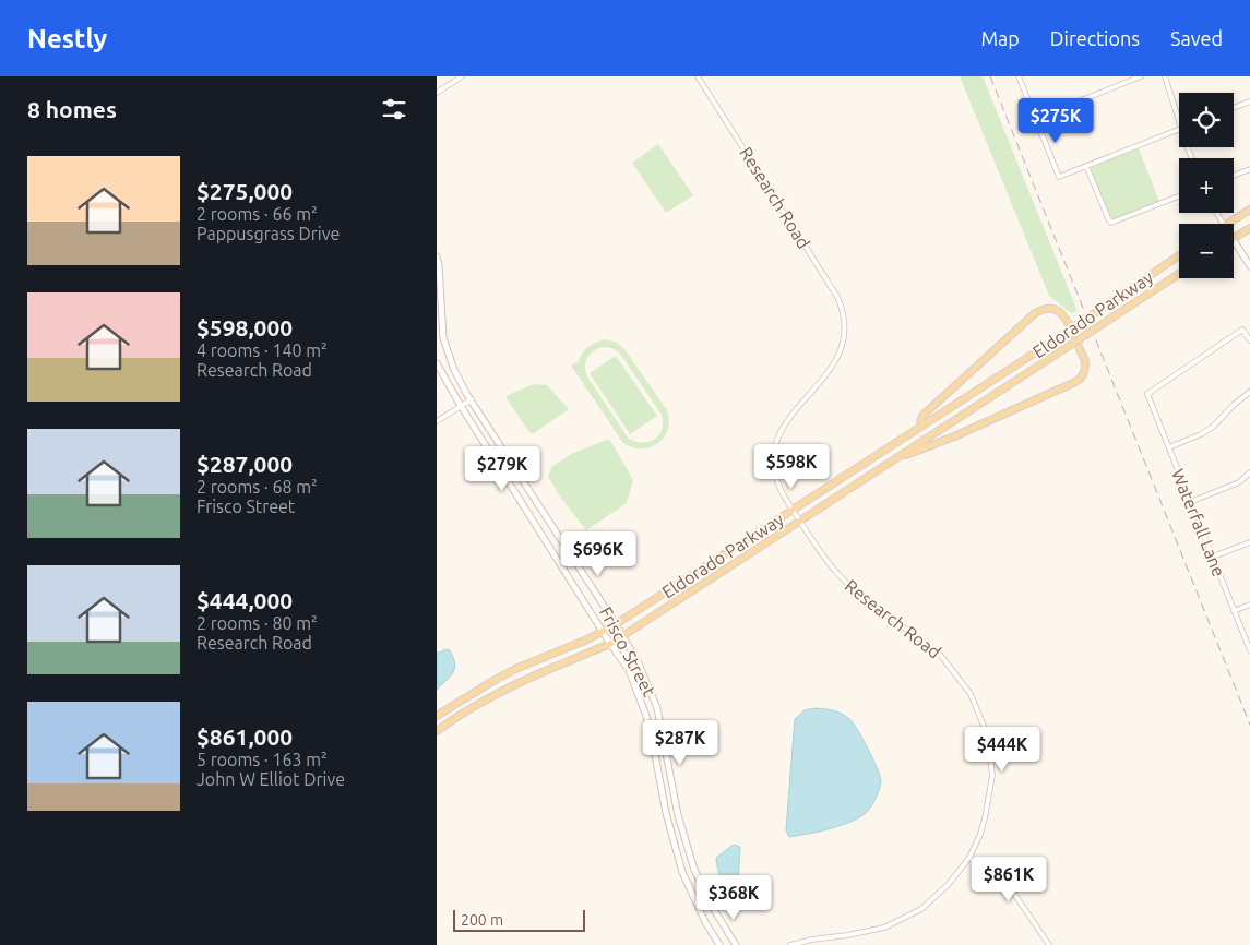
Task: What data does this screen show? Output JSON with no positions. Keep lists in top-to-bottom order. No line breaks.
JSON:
{"streets":{"main road":["Eldorado Parkway"],"street":["Research Road","Waterfall Lane","Frisco Street"]},"crossings":[["Research Road","Eldorado Parkway"],["Eldorado Parkway","Frisco Street"]],"scale_bar":"200 m","page":{"header":"Nestly","nav":["Map","Directions","Saved"],"heading":"8 homes","map_buttons":["+","−"],"price":["$275K","$598K","$279K","$696K","$287K","$444K","$861K","$368K"],"list":[{"name":"$275,000","note":"2 rooms · 66 m² · Pappusgrass Drive"},{"name":"$598,000","note":"4 rooms · 140 m² · Research Road"},{"name":"$287,000","note":"2 rooms · 68 m² · Frisco Street"},{"name":"$444,000","note":"2 rooms · 80 m² · Research Road"},{"name":"$861,000","note":"5 rooms · 163 m² · John W Elliot Drive"}],"scale":"200 m"}}
